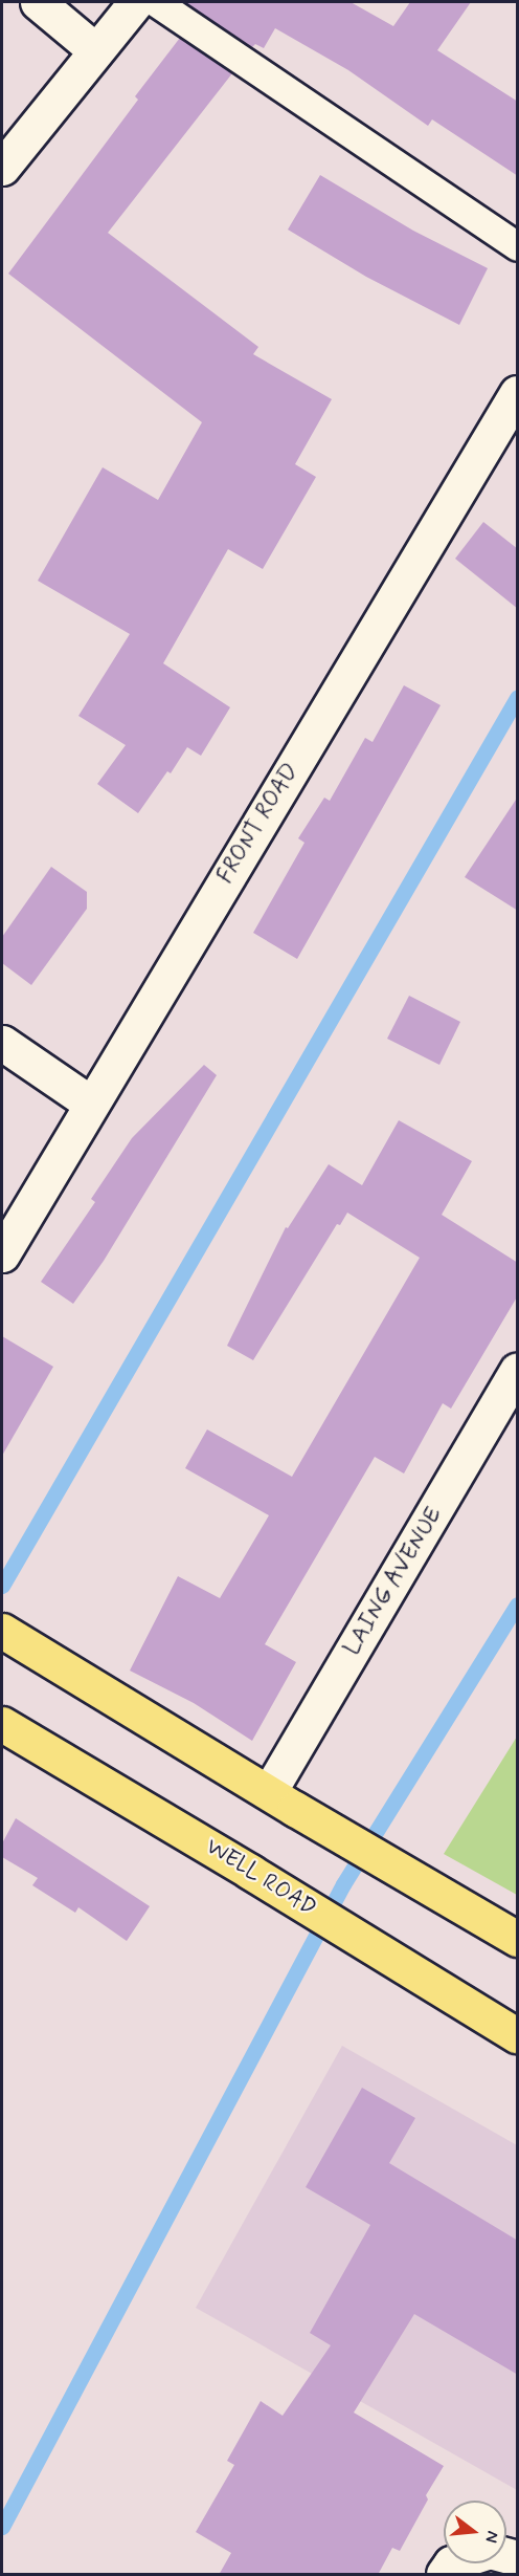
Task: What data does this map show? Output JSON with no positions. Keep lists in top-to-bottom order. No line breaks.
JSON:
{"streets":{"main road":["WELL ROAD"],"street":["FRONT ROAD","LAING AVENUE"]},"north":"right"}
